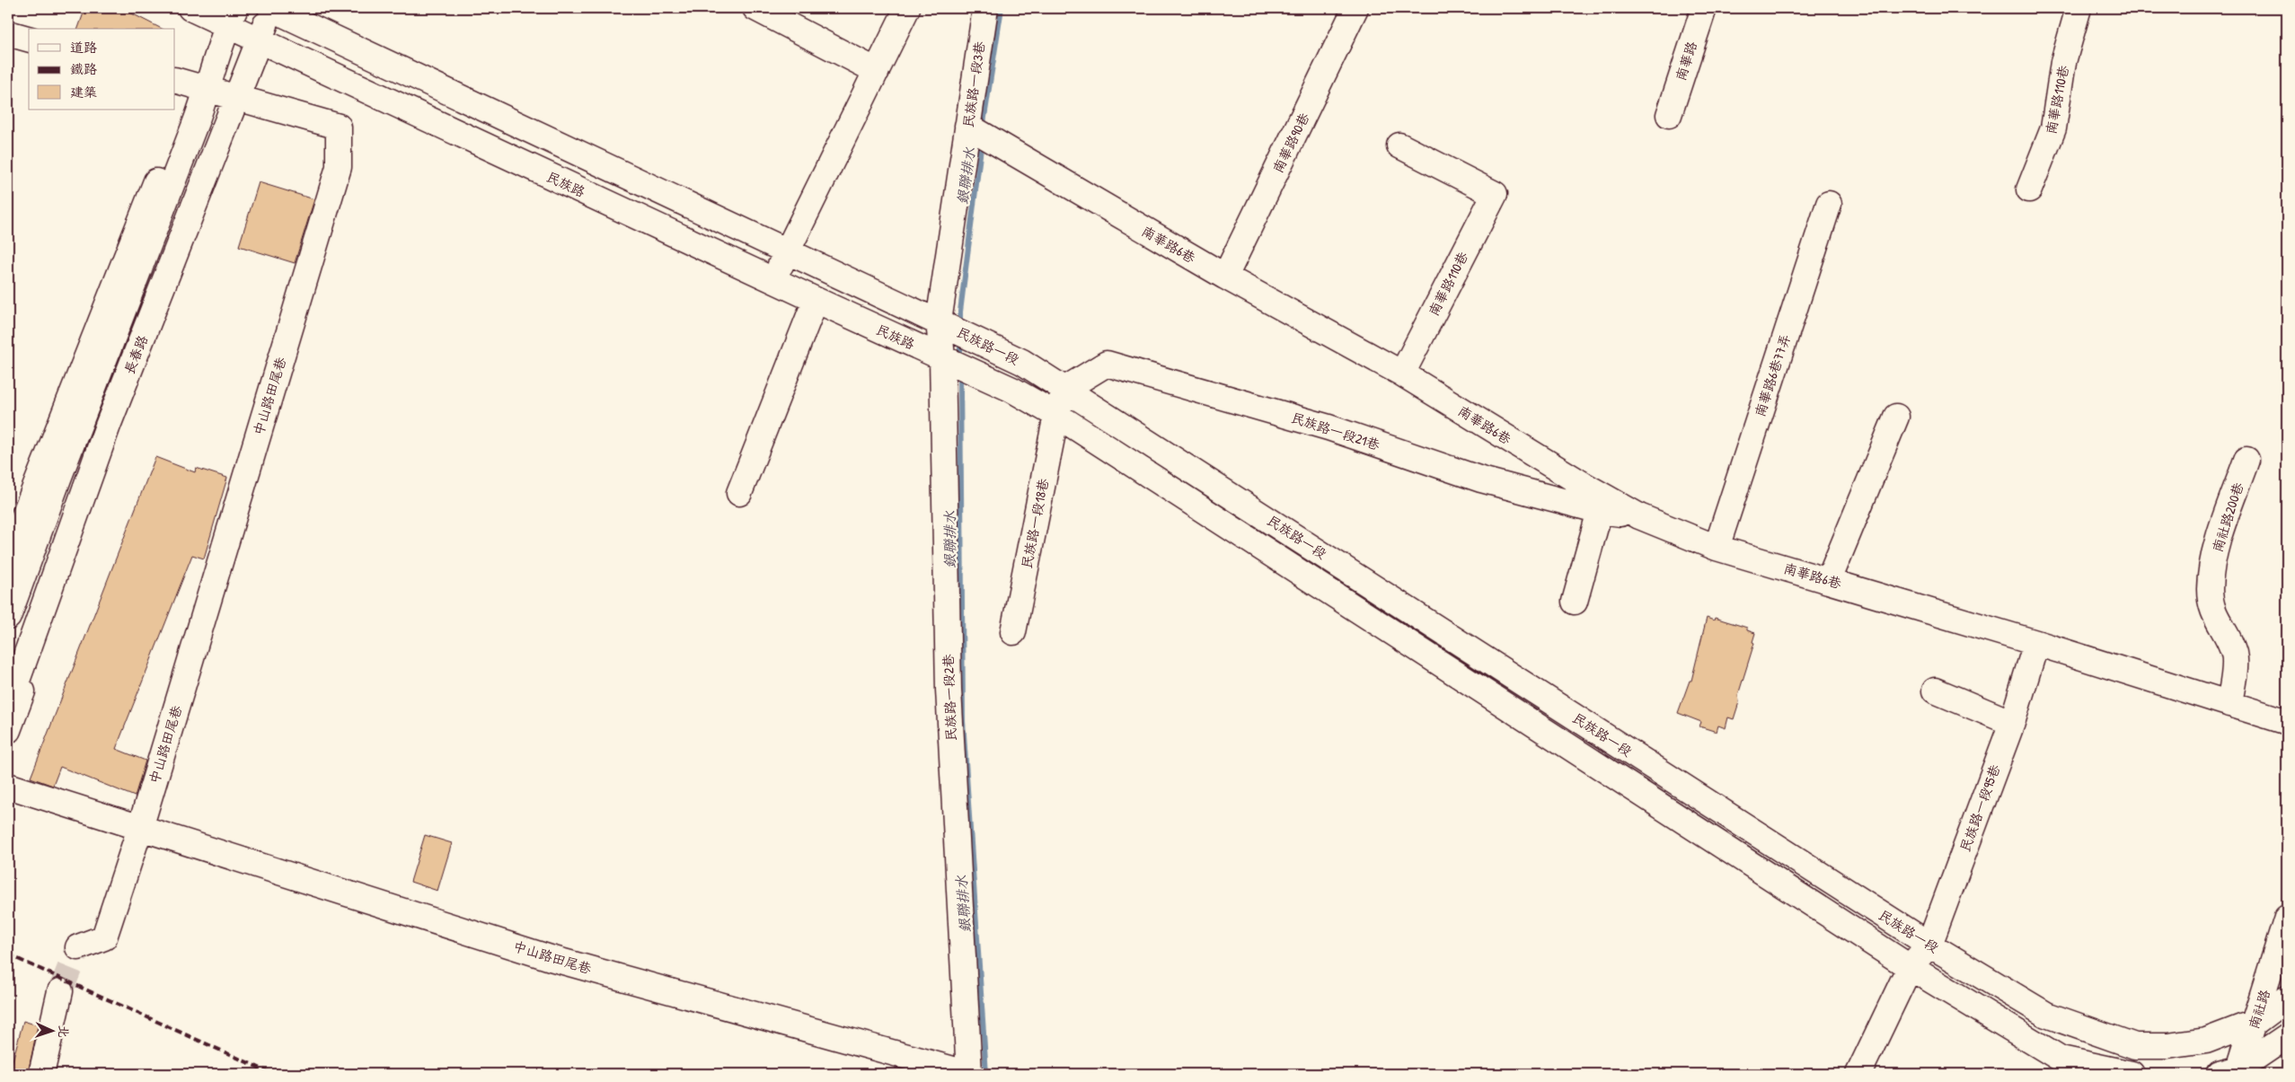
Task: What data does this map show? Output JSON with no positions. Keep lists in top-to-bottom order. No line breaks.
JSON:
{"streets":{"street":["南華路","民族路一段3巷","南華路110巷","南華路90巷","民族路","南華路6巷","民族路一段","長春路","南華路6巷77弄","中山路田尾巷","民族路一段21巷","南社路200巷","民族路一段18巷","民族路一段2巷","民族路一段95巷","南社路"]},"crossings":[["民族路一段3巷","南華路6巷"],["民族路一段3巷","民族路一段"],["民族路一段3巷","民族路一段2巷"],["南華路110巷","南華路6巷"],["南華路90巷","南華路6巷"],["民族路","民族路一段"],["民族路","長春路"],["民族路","民族路一段2巷"],["南華路6巷","南華路6巷77弄"],["南華路6巷","民族路一段21巷"],["南華路6巷","南社路200巷"],["南華路6巷","民族路一段95巷"],["民族路一段","民族路一段21巷"],["民族路一段","民族路一段18巷"],["民族路一段","民族路一段2巷"],["民族路一段","民族路一段95巷"],["民族路一段","南社路"],["長春路","中山路田尾巷"],["中山路田尾巷","民族路一段2巷"]],"water":["銀聯排水"],"legend":["道路","鐵路","建築"],"north":"right"}
